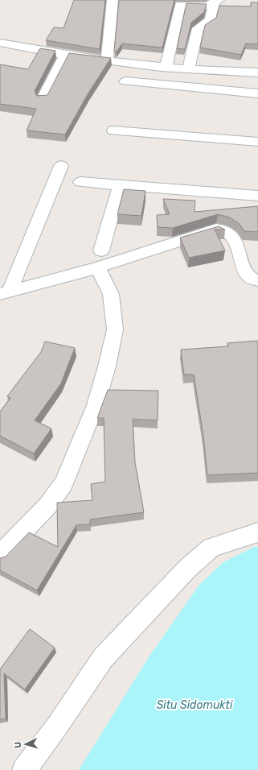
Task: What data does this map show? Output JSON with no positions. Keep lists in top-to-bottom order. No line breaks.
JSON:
{"water":["Situ Sidomukti"],"north":"left"}
